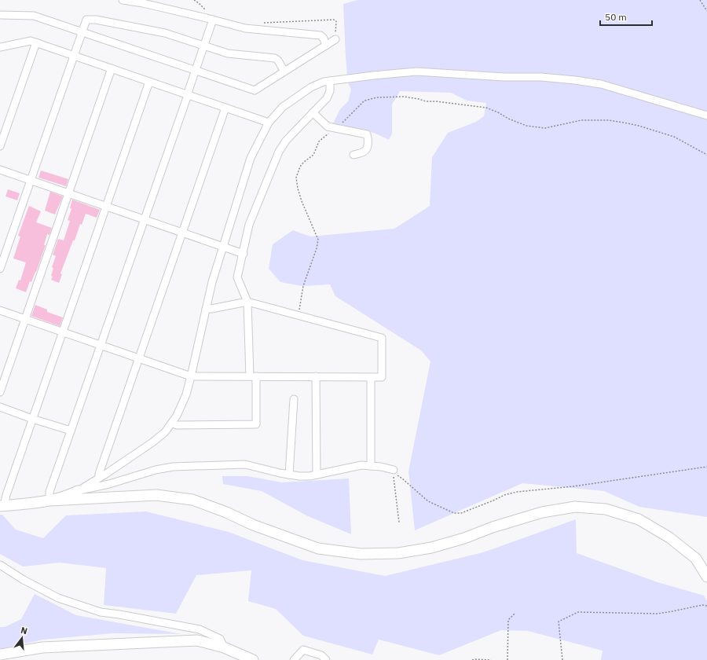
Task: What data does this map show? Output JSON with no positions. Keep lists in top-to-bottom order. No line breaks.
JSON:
{"scale_bar":"50 m","north":"top"}
